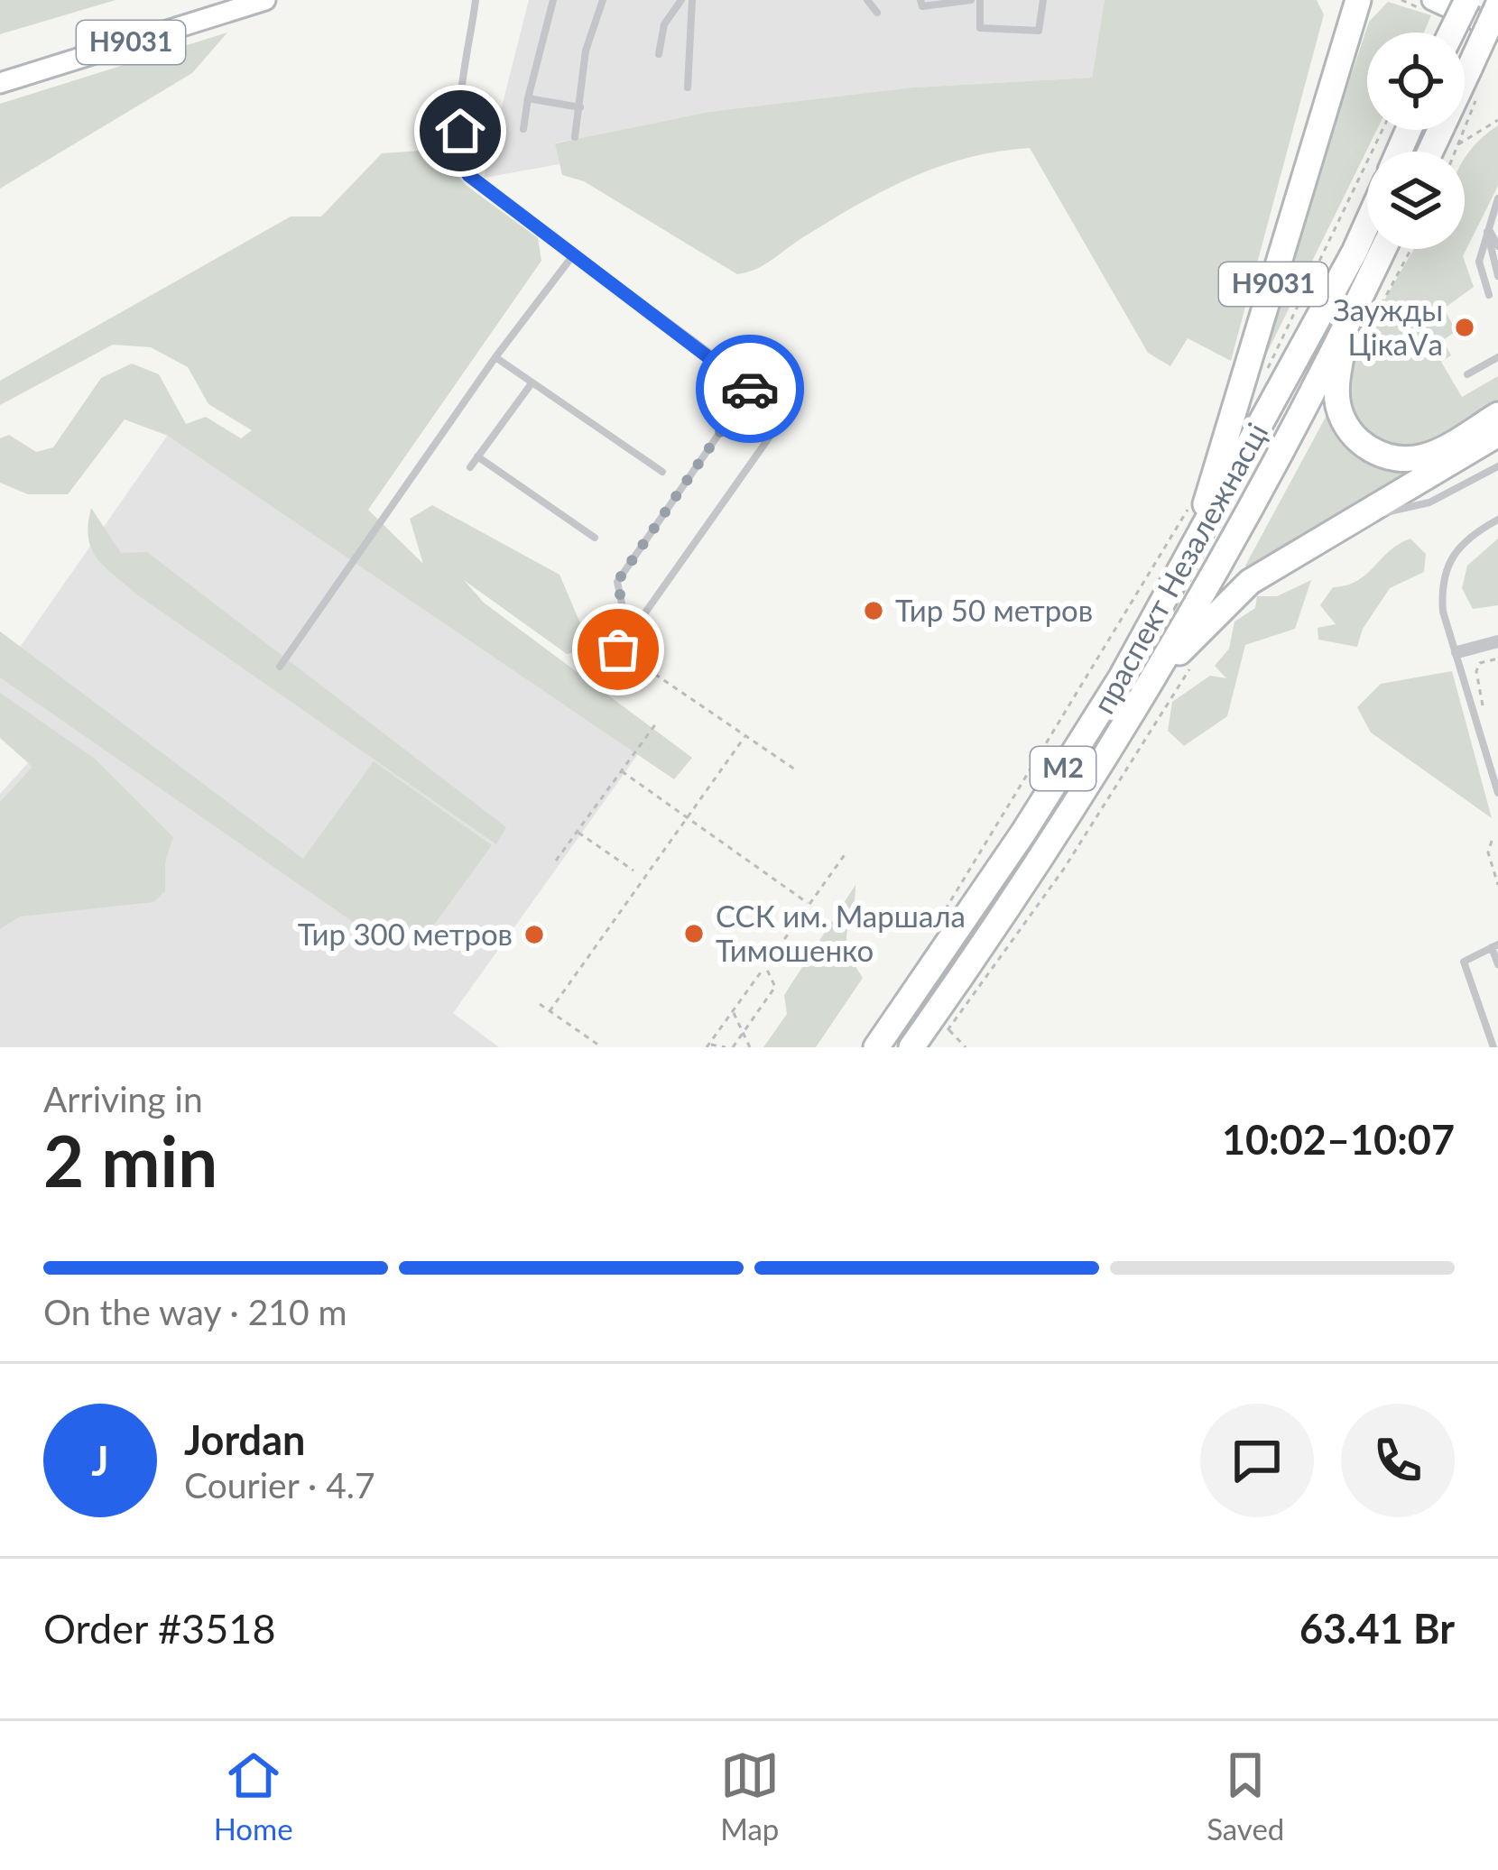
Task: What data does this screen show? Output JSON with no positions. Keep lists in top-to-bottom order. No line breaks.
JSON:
{"streets":{"highway":["Н9031","праспект Незалежнасці","М2"]},"crossings":[["Н9031","праспект Незалежнасці"]],"places":["Заужды ЦікаVа","Тир 50 метров","ССК им. Маршала Тимошенко","Тир 300 метров"],"page":{"heading":["2 min","Arriving in","10:02–10:07"],"panel":["Jordan","Courier · 4.7","Order #3518","63.41 Br"],"bar":"On the way · 210 m","round":"J","tabs":["Home","Map","Saved"]}}
